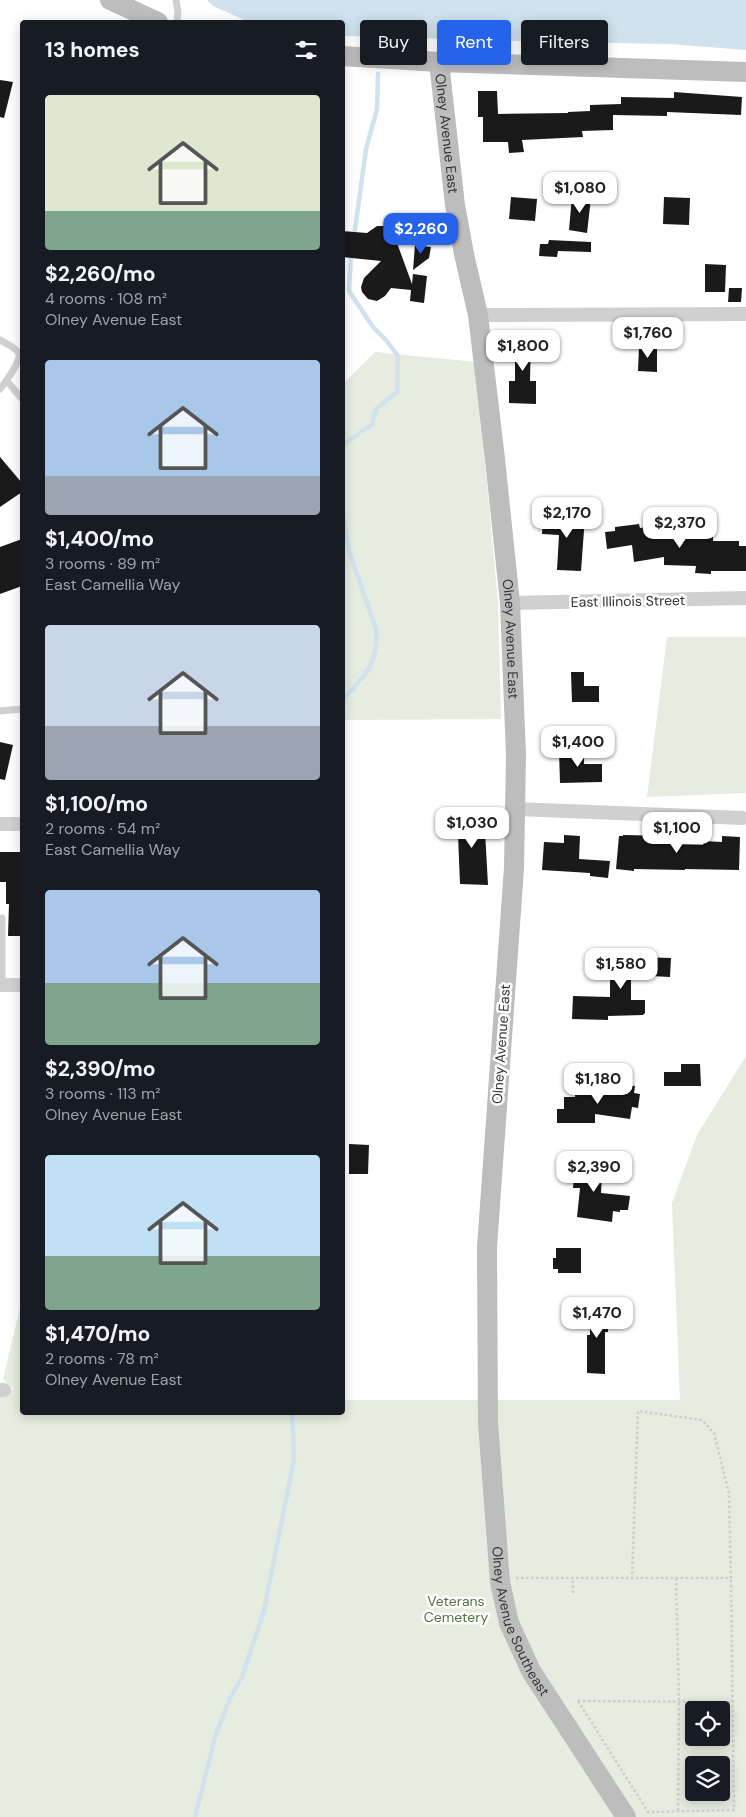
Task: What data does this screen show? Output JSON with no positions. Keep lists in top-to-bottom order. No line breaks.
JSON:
{"streets":{"main road":["Olney Avenue East","Olney Avenue Southeast"],"street":["East Illinois Street"]},"crossings":[["Olney Avenue East","East Illinois Street"],["Olney Avenue East","Olney Avenue Southeast"]],"parks":["Veterans Cemetery"],"page":{"chip":["Buy","Rent","Filters"],"heading":"13 homes","list":[{"name":"$2,260/mo","note":"4 rooms · 108 m² · Olney Avenue East"},{"name":"$1,400/mo","note":"3 rooms · 89 m² · East Camellia Way"},{"name":"$1,100/mo","note":"2 rooms · 54 m² · East Camellia Way"},{"name":"$2,390/mo","note":"3 rooms · 113 m² · Olney Avenue East"},{"name":"$1,470/mo","note":"2 rooms · 78 m² · Olney Avenue East"}],"price":["$1,080","$2,260","$1,760","$1,800","$2,170","$2,370","$1,400","$1,030","$1,100","$1,580","$1,180","$2,390","$1,470"]}}
